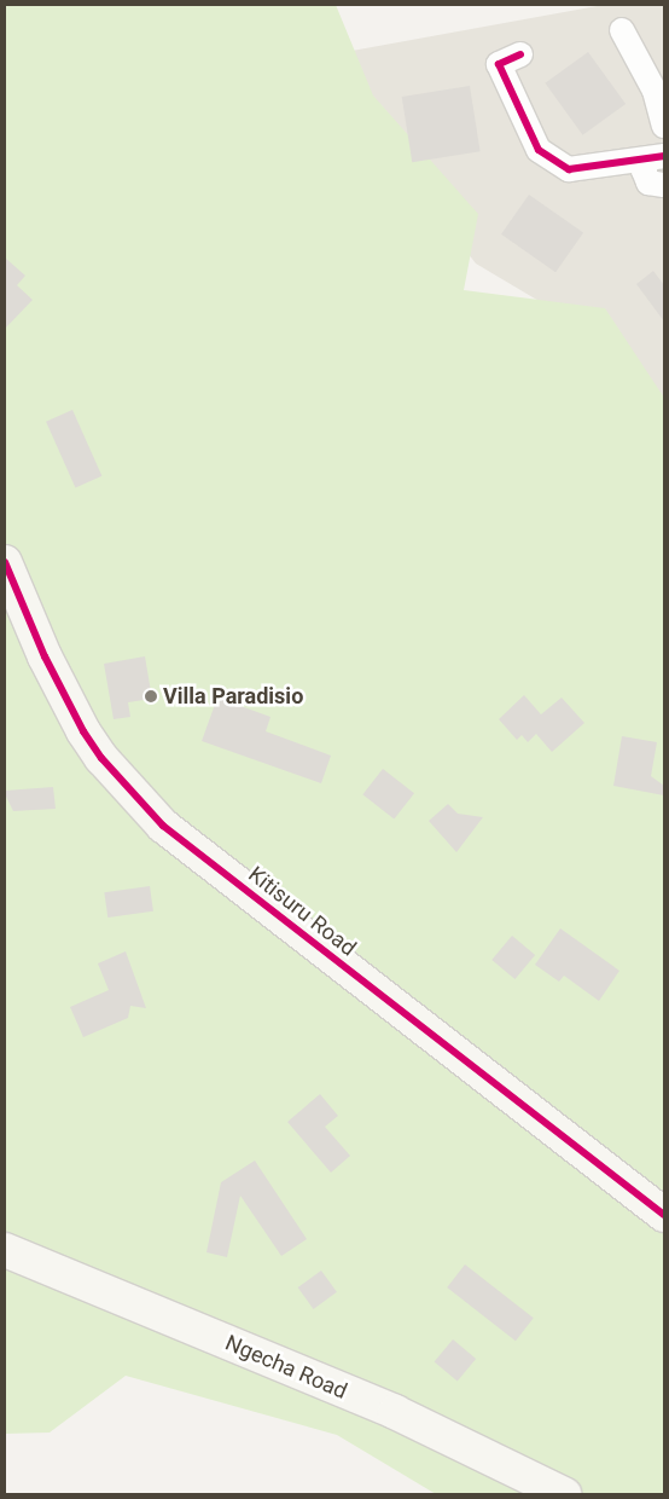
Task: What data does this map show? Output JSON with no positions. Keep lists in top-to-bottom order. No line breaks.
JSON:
{"streets":{"street":["Kitisuru Road","Ngecha Road"]},"places":["Villa Paradisio"]}
